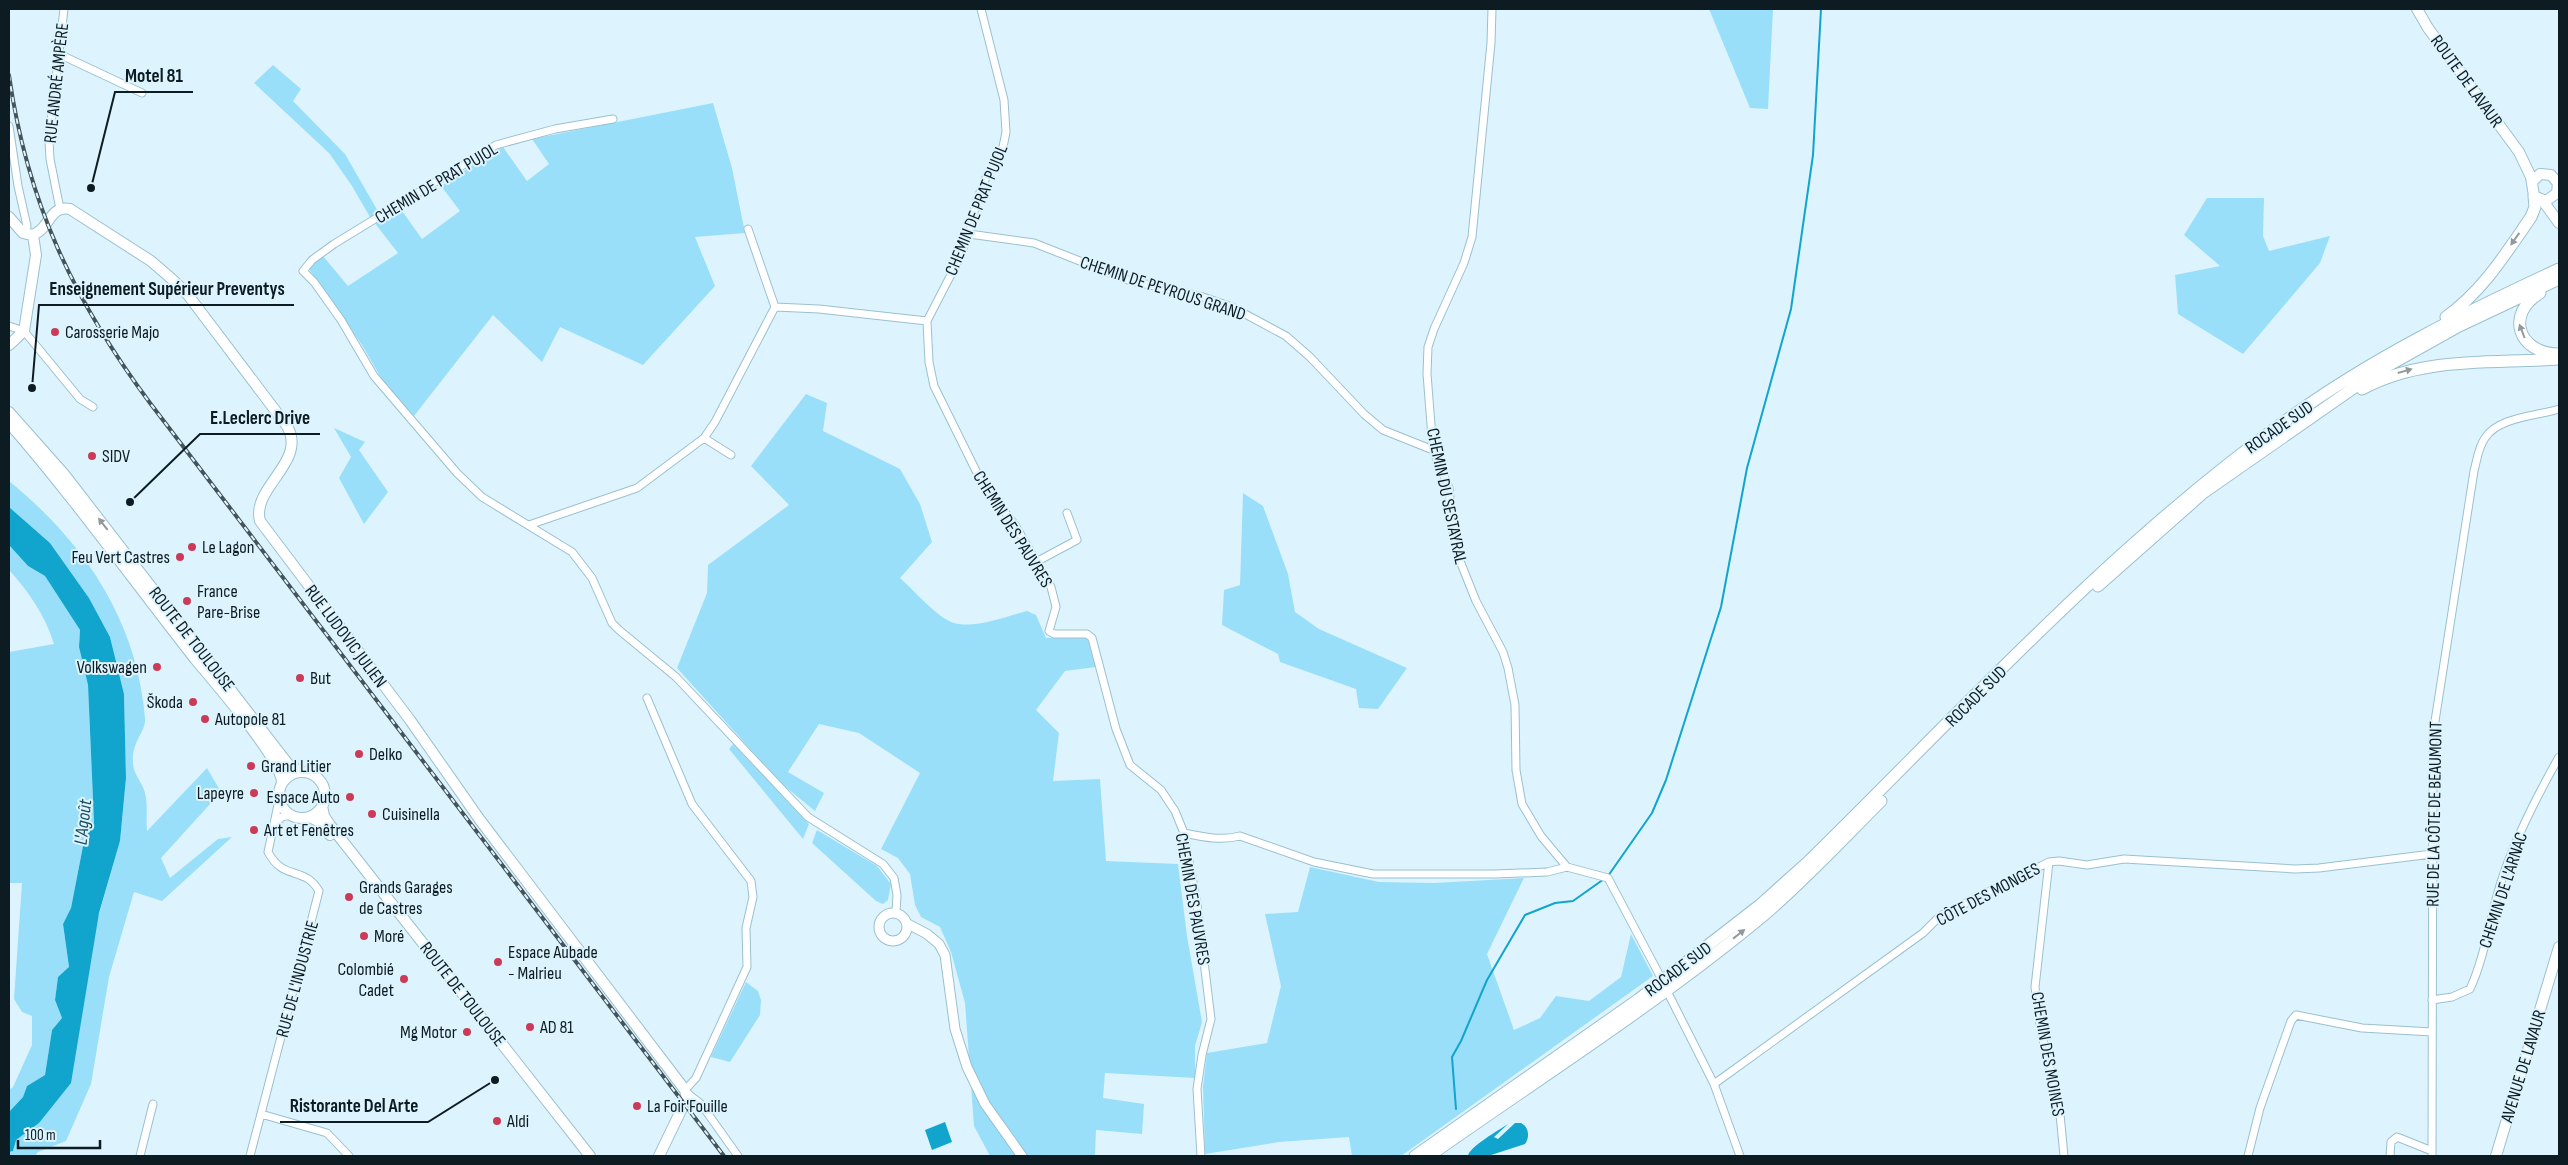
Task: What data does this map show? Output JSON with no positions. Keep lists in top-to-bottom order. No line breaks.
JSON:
{"streets":{"highway":["ROCADE SUD"],"main road":["ROUTE DE LAVAUR","RUE LUDOVIC JULIEN","ROUTE DE TOULOUSE","AVENUE DE LAVAUR"],"street":["RUE ANDRÉ AMPÈRE","CHEMIN DE PRAT PUJOL","CHEMIN DE PEYROUS GRAND","CHEMIN DU SESTAYRAL","CHEMIN DES PAUVRES","RUE DE LA CÔTE DE BEAUMONT","CHEMIN DE L'ARNAC","CÔTE DES MONGES","RUE DE L'INDUSTRIE","CHEMIN DES MOINES"]},"crossings":[["RUE ANDRÉ AMPÈRE","RUE LUDOVIC JULIEN"],["CHEMIN DE PRAT PUJOL","CHEMIN DE PEYROUS GRAND"],["CHEMIN DE PRAT PUJOL","CHEMIN DES PAUVRES"],["CHEMIN DE PEYROUS GRAND","CHEMIN DU SESTAYRAL"],["ROUTE DE TOULOUSE","RUE DE L'INDUSTRIE"],["RUE DE LA CÔTE DE BEAUMONT","CHEMIN DE L'ARNAC"],["RUE DE LA CÔTE DE BEAUMONT","CÔTE DES MONGES"],["CÔTE DES MONGES","CHEMIN DES MOINES"]],"water":["L'Agoût"],"places":["Motel 81","Carosserie Majo","Enseignement Supérieur Preventys","SIDV","E.Leclerc Drive","Le Lagon","Feu Vert Castres","France Pare-Brise","Volkswagen","But","Škoda","Autopole 81","Delko","Grand Litier","Lapeyre","Espace Auto","Cuisinella","Art et Fenêtres","Grands Garages de Castres","Moré","Espace Aubade - Malrieu","Colombié Cadet","AD 81","Mg Motor","Ristorante Del Arte","La Foir'Fouille","Aldi"],"scale_bar":"100 m"}
